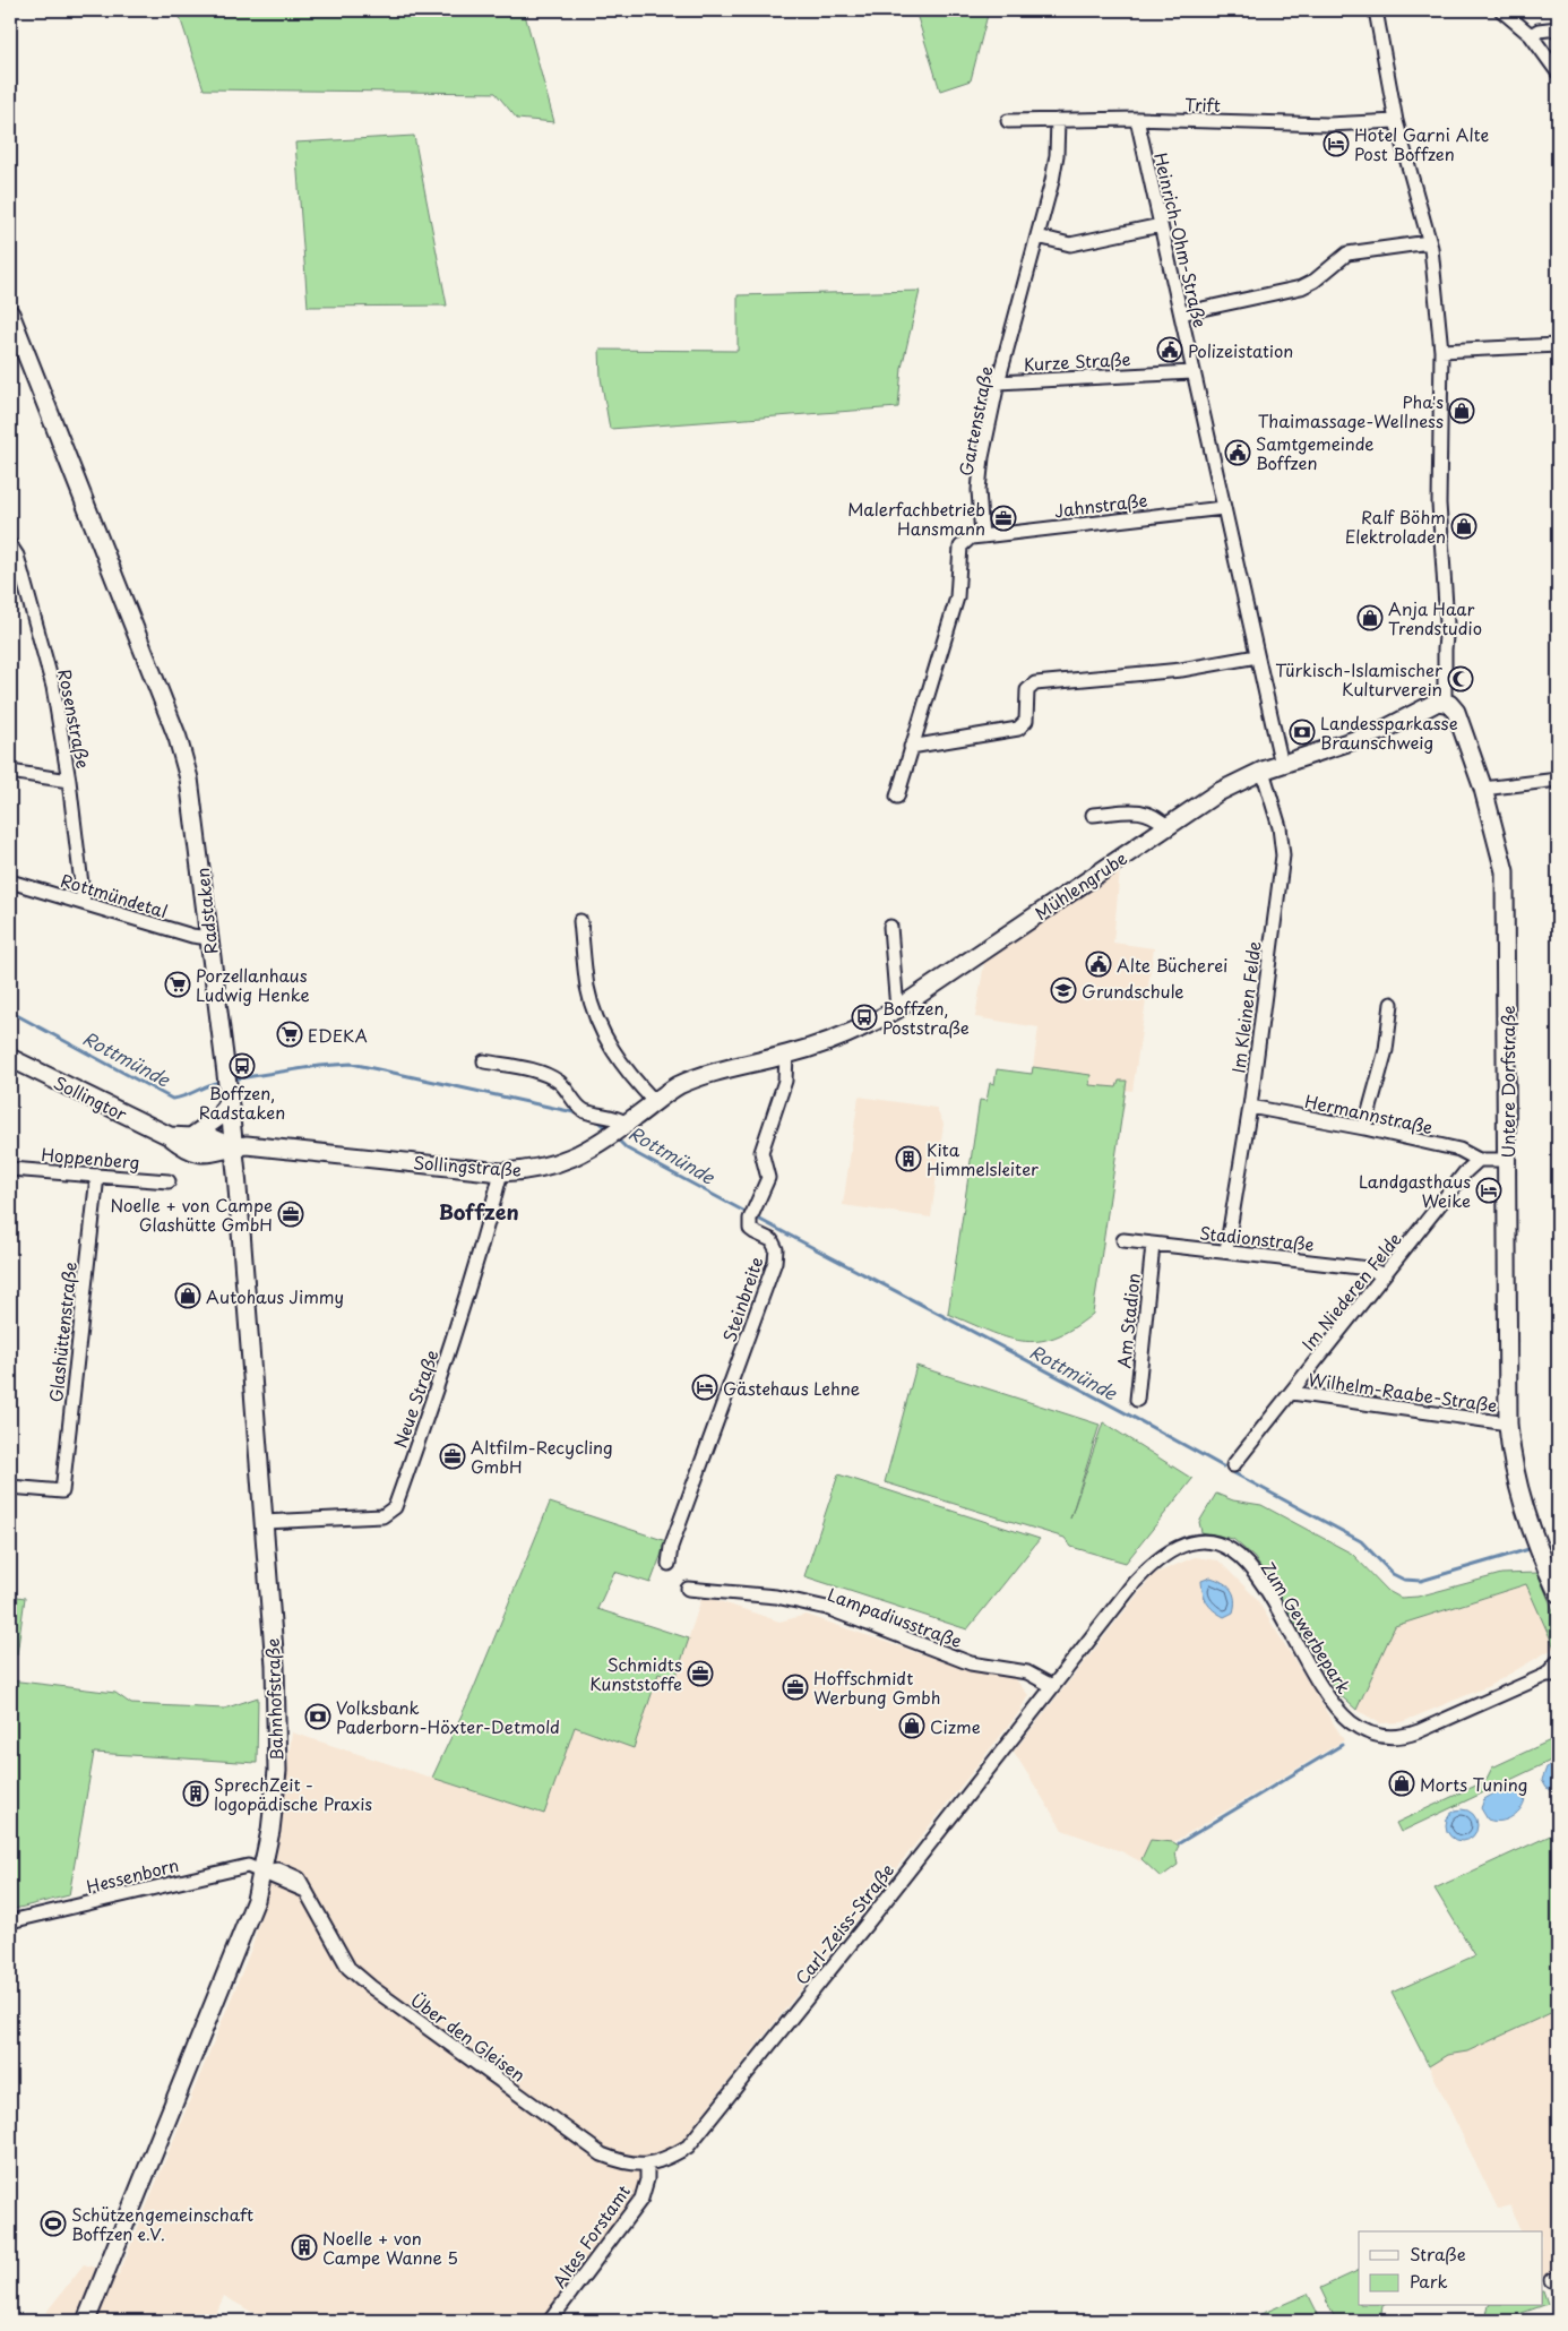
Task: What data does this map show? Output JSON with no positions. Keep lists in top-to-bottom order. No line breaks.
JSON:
{"streets":{"main road":["Mühlengrube","Radstaken","Untere Dorfstraße","Sollingtor","Sollingstraße","Bahnhofstraße"],"street":["Trift","Heinrich-Ohm-Straße","Kurze Straße","Gartenstraße","Jahnstraße","Rosenstraße","Rottmündetal","Im Kleinen Felde","Hermannstraße","Hoppenberg","Stadionstraße","Im Niederen Felde","Steinbreite","Am Stadion","Glashüttenstraße","Wilhelm-Raabe-Straße","Neue Straße","Lampadiusstraße","Zum Gewerbepark","Hessenborn","Carl-Zeiss-Straße","Über den Gleisen","Altes Forstamt"]},"crossings":[["Trift","Heinrich-Ohm-Straße"],["Trift","Gartenstraße"],["Heinrich-Ohm-Straße","Kurze Straße"],["Heinrich-Ohm-Straße","Jahnstraße"],["Heinrich-Ohm-Straße","Mühlengrube"],["Kurze Straße","Gartenstraße"],["Gartenstraße","Jahnstraße"],["Rosenstraße","Rottmündetal"],["Mühlengrube","Im Kleinen Felde"],["Mühlengrube","Untere Dorfstraße"],["Mühlengrube","Sollingstraße"],["Mühlengrube","Steinbreite"],["Rottmündetal","Radstaken"],["Radstaken","Sollingtor"],["Radstaken","Sollingstraße"],["Radstaken","Bahnhofstraße"],["Im Kleinen Felde","Hermannstraße"],["Im Kleinen Felde","Stadionstraße"],["Untere Dorfstraße","Wilhelm-Raabe-Straße"],["Sollingtor","Sollingstraße"],["Sollingtor","Bahnhofstraße"],["Hermannstraße","Im Niederen Felde"],["Hoppenberg","Glashüttenstraße"],["Sollingstraße","Neue Straße"],["Sollingstraße","Bahnhofstraße"],["Stadionstraße","Im Niederen Felde"],["Stadionstraße","Am Stadion"],["Im Niederen Felde","Wilhelm-Raabe-Straße"],["Neue Straße","Bahnhofstraße"],["Lampadiusstraße","Zum Gewerbepark"],["Lampadiusstraße","Carl-Zeiss-Straße"],["Zum Gewerbepark","Carl-Zeiss-Straße"],["Bahnhofstraße","Hessenborn"],["Bahnhofstraße","Über den Gleisen"],["Hessenborn","Über den Gleisen"],["Carl-Zeiss-Straße","Über den Gleisen"],["Carl-Zeiss-Straße","Altes Forstamt"],["Über den Gleisen","Altes Forstamt"]],"districts":["Boffzen"],"water":["Rottmünde"],"places":{"hotel":["Hotel Garni Alte Post Boffzen","Landgasthaus Weike","Gästehaus Lehne"],"public building":["Polizeistation","Samtgemeinde Boffzen","Alte Bücherei"],"shop":["Pha's Thaimassage-Wellness","Ralf Böhm Elektroladen","Anja Haar Trendstudio","Autohaus Jimmy","Cizme","Morts Tuning"],"office":["Malerfachbetrieb Hansmann","Noelle + von Campe Glashütte GmbH","Altfilm-Recycling GmbH","Schmidts Kunststoffe","Hoffschmidt Werbung Gmbh"],"mosque":["Türkisch-Islamischer Kulturverein"],"bank":["Landessparkasse Braunschweig","Volksbank Paderborn-Höxter-Detmold"],"supermarket":["Porzellanhaus Ludwig Henke","EDEKA"],"school or university":["Grundschule"],"bus stop":["Boffzen, Poststraße","Boffzen, Radstaken"],"building":["Kita Himmelsleiter","SprechZeit - logopädische Praxis","Noelle + von Campe Wanne 5"],"sports":["Schützengemeinschaft Boffzen e.V."]},"legend":["Straße","Park"]}
